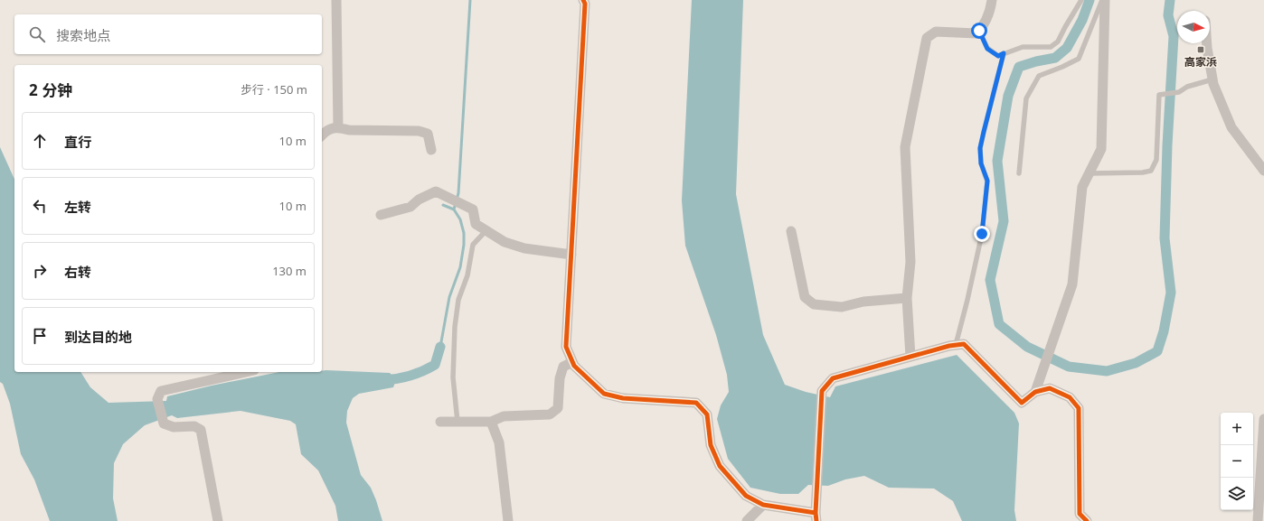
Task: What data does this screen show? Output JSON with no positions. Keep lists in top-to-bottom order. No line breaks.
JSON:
{"places":{"transit":["高家浜"]},"north":"right","page":{"search":"搜索地点","heading":["2 分钟","步行 · 150 m"],"list":[["直行","10 m"],["左转","10 m"],["右转","130 m"],"到达目的地"],"map_buttons":["+","−"]}}
